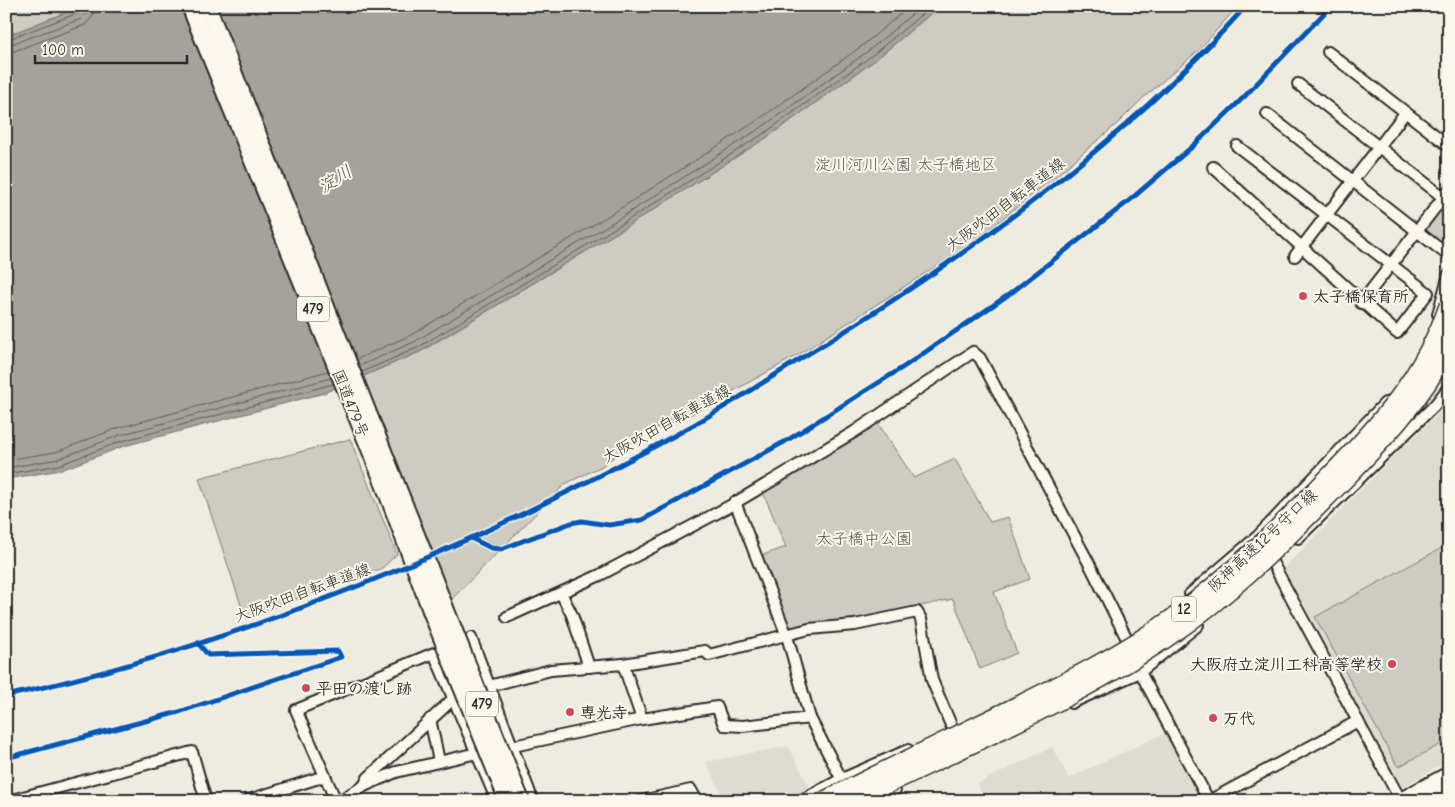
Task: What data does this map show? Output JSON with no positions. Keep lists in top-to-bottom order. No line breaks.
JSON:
{"streets":{"highway":["479","国道479号","阪神高速12号守口線","12"],"cycle path":["大阪吹田自転車道線"]},"water":["淀川"],"parks":["淀川河川公園 太子橋地区","太子橋中公園"],"places":["太子橋保育所","大阪府立淀川工科高等学校","平田の渡し跡","専光寺","万代"],"scale_bar":"100 m"}
